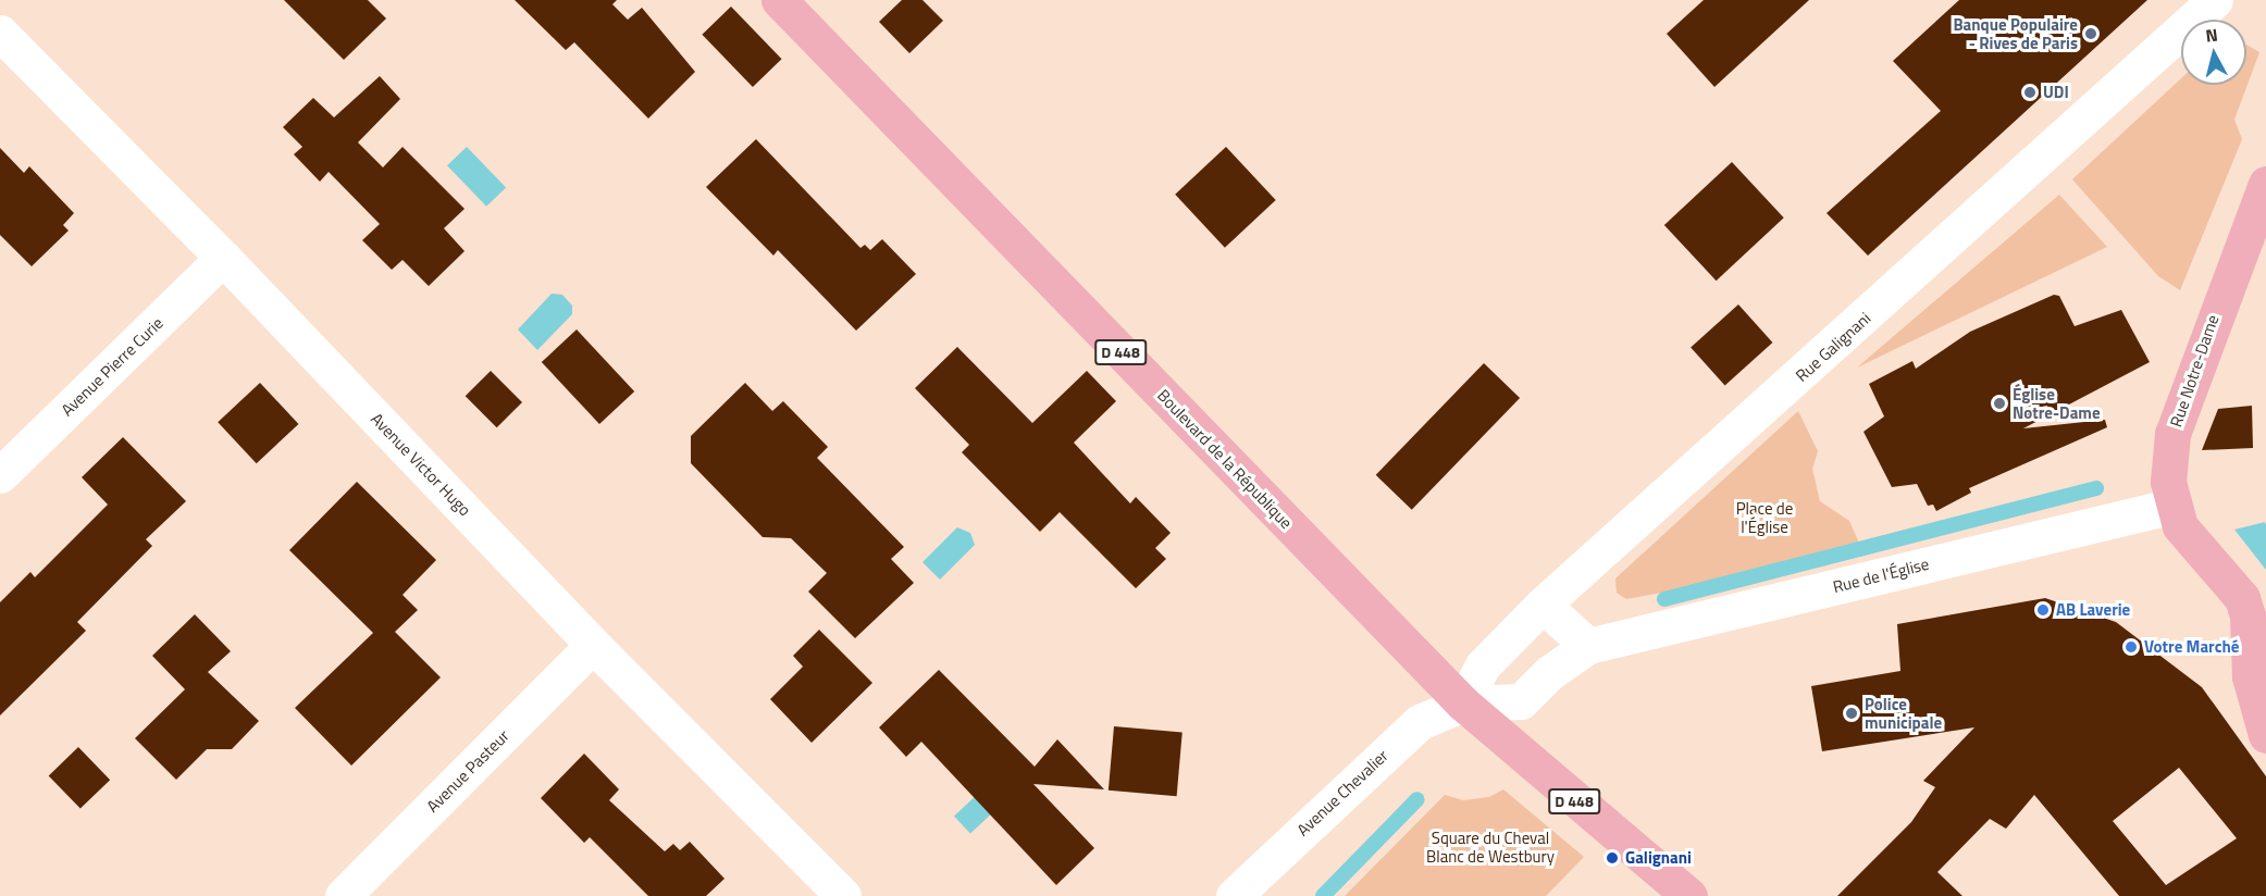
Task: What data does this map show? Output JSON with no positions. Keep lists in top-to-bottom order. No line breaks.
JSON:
{"streets":{"main road":["D 448","Rue Notre-Dame","Boulevard de la République"],"street":["Rue Galignani","Avenue Pierre Curie","Avenue Victor Hugo","Rue de l'Église","Avenue Pasteur","Avenue Chevalier"]},"crossings":[["Rue Galignani","Boulevard de la République"],["Rue Galignani","Rue de l'Église"],["Rue Galignani","Avenue Chevalier"],["Avenue Pierre Curie","Avenue Victor Hugo"],["Rue Notre-Dame","Rue de l'Église"],["Boulevard de la République","Rue de l'Église"],["Boulevard de la République","Avenue Chevalier"],["Avenue Victor Hugo","Avenue Pasteur"],["Rue de l'Église","Avenue Chevalier"]],"parks":["Place de l'Église","Square du Cheval Blanc de Westbury"],"places":["Banque Populaire - Rives de Paris","UDI","Église Notre-Dame","AB Laverie","Votre Marché","Police municipale","Galignani"],"north":"top"}
